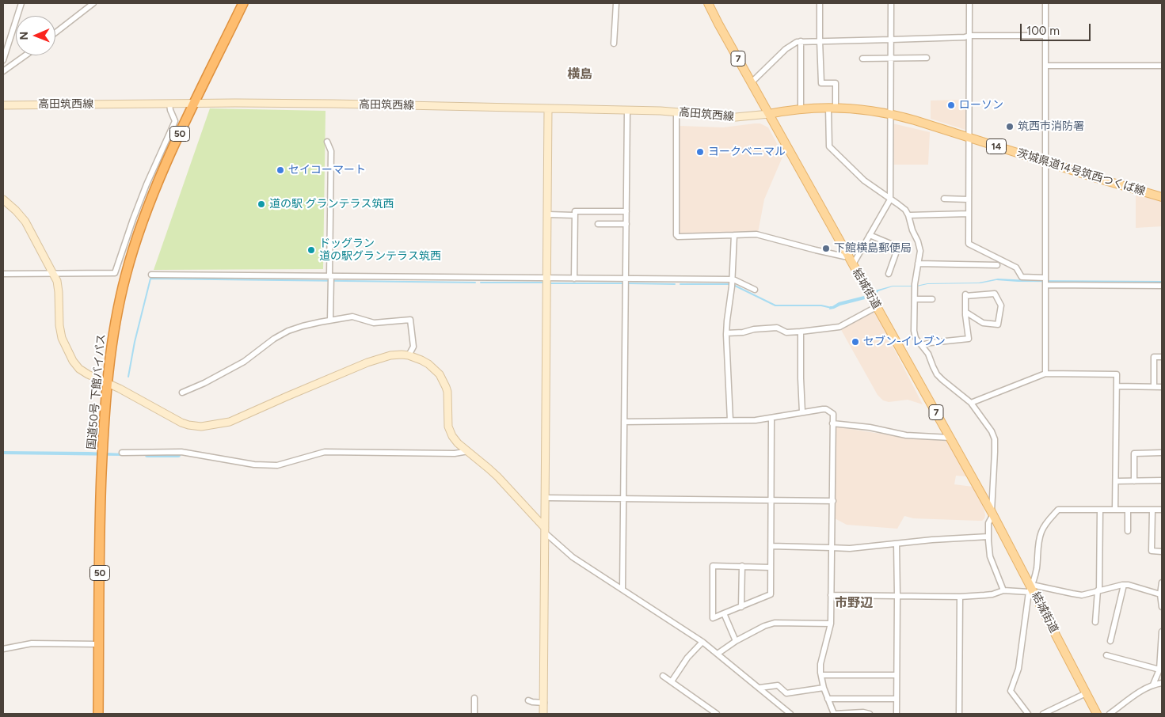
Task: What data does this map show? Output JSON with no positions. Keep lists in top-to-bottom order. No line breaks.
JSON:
{"streets":{"highway":["50","国道50号 下館バイパス"],"main road":["7","14","茨城県道14号筑西つくば線","結城街道"],"street":["高田筑西線"]},"crossings":[["高田筑西線","茨城県道14号筑西つくば線"],["高田筑西線","結城街道"],["高田筑西線","国道50号 下館バイパス"],["茨城県道14号筑西つくば線","結城街道"]],"districts":["横島","市野辺"],"places":["ローソン","筑西市消防署","ヨークベニマル","セイコーマート","道の駅 グランテラス筑西","下館横島郵便局","ドッグラン 道の駅グランテラス筑西","セブン-イレブン"],"scale_bar":"100 m","north":"left"}
